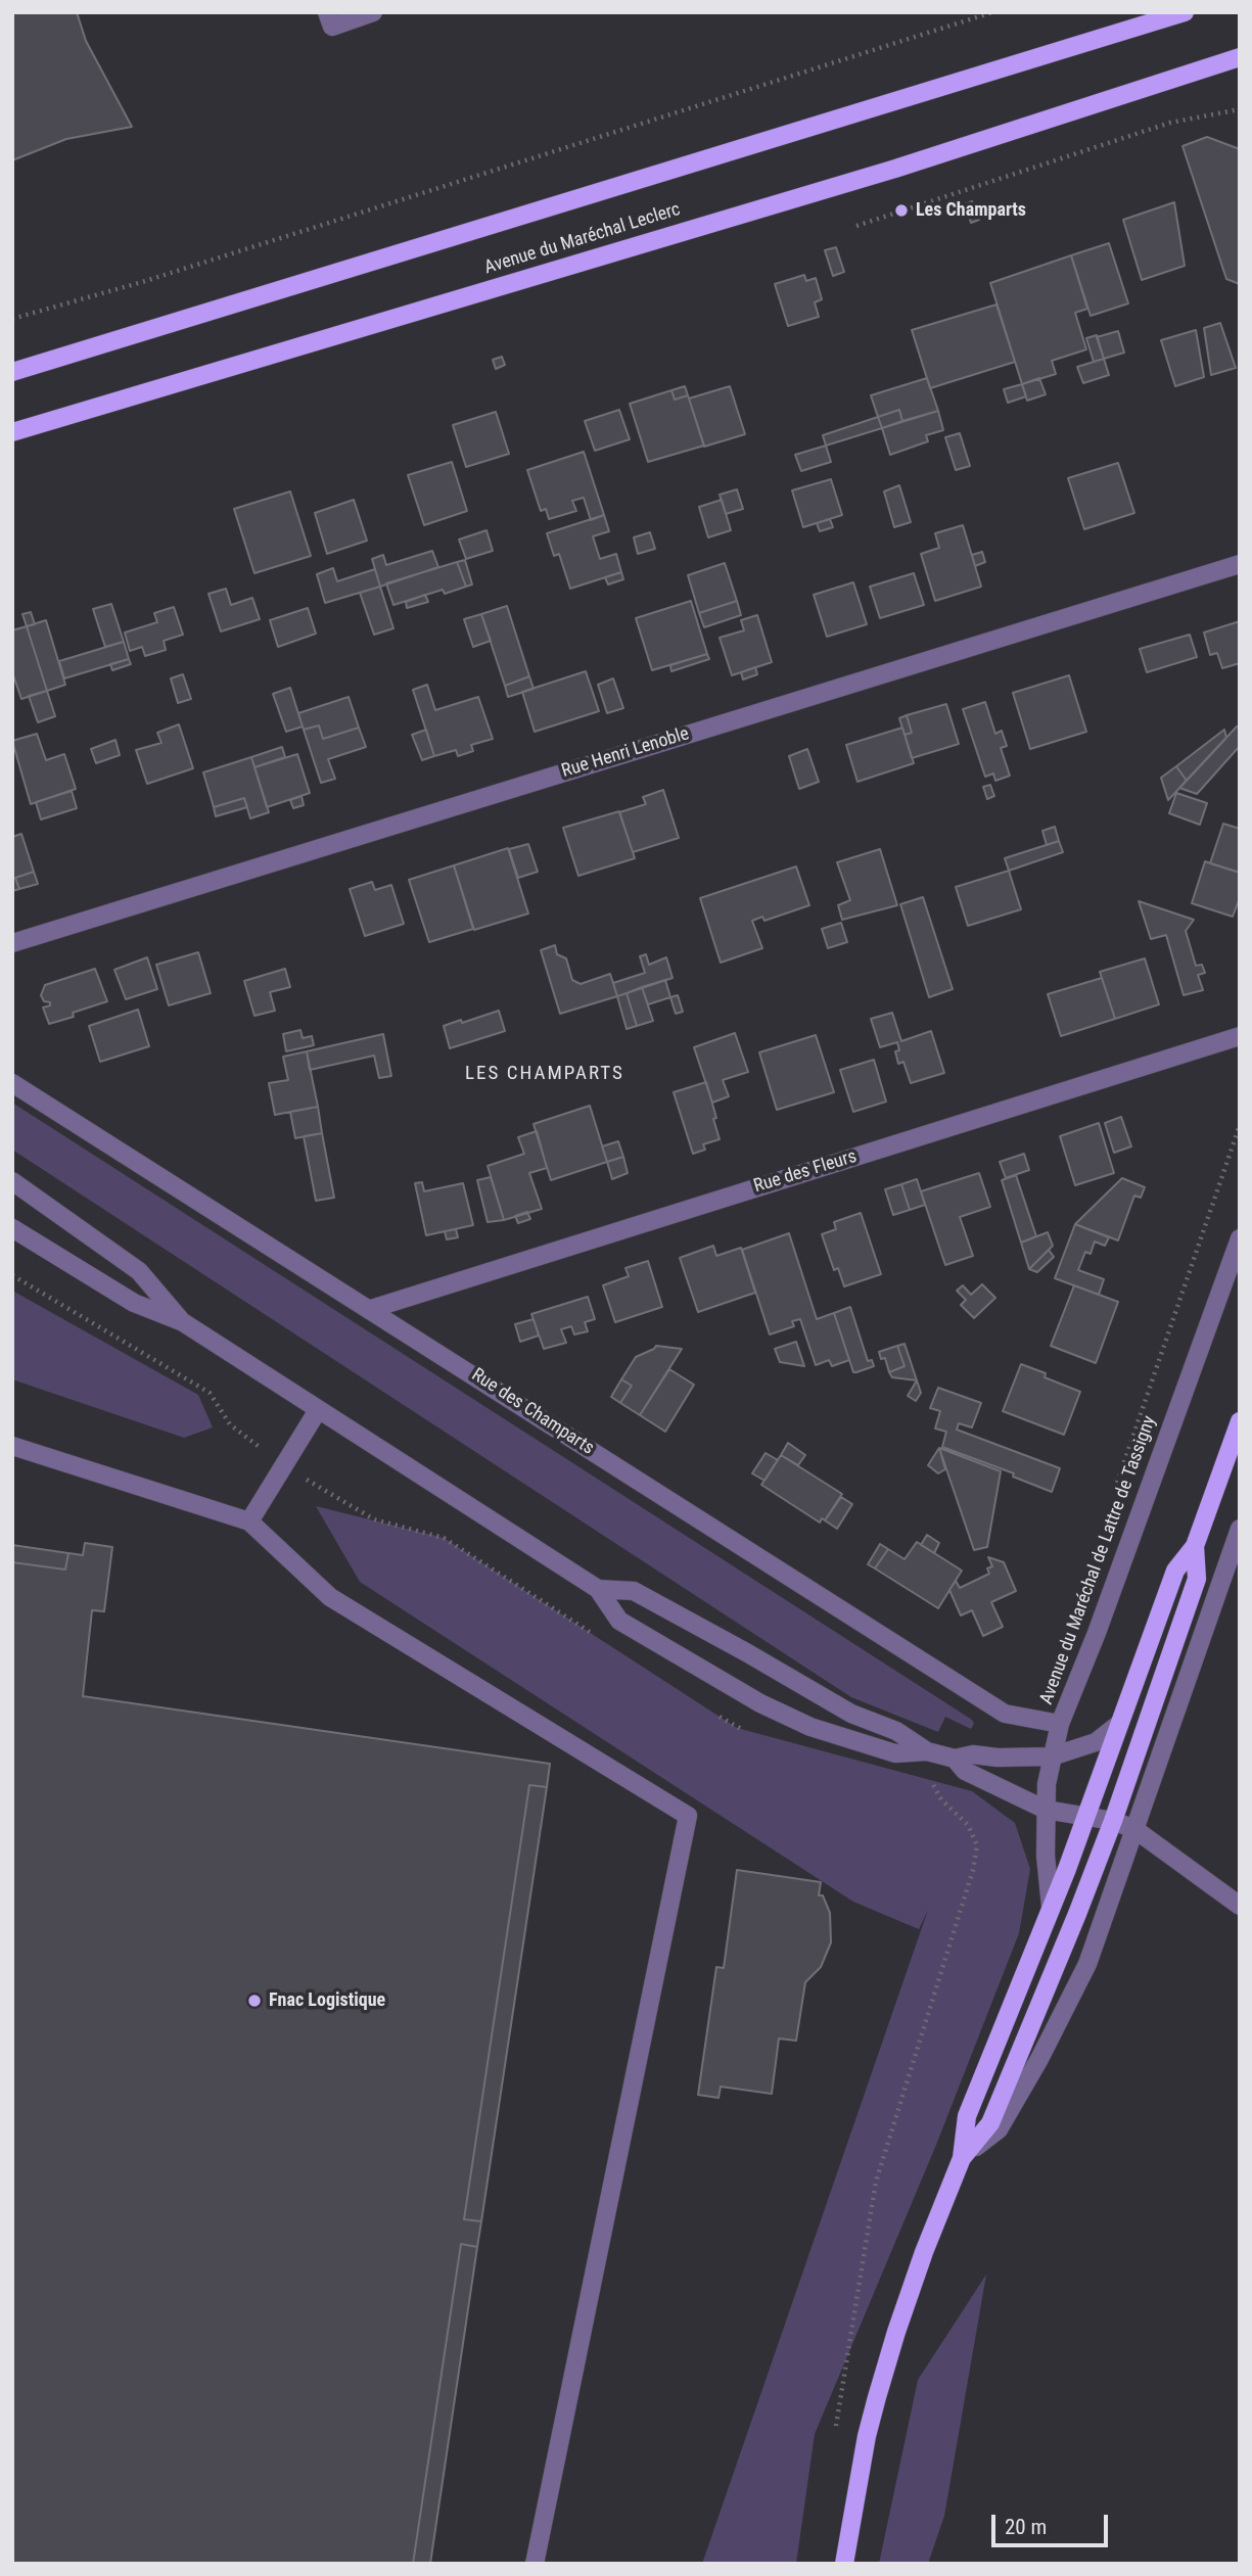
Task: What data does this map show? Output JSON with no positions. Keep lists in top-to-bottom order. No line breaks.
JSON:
{"streets":{"main road":["Avenue du Maréchal Leclerc","Avenue du Maréchal de Lattre de Tassigny"],"street":["Rue Henri Lenoble","Rue des Fleurs","Rue des Champarts"]},"crossings":[["Rue des Fleurs","Rue des Champarts"],["Rue des Champarts","Avenue du Maréchal de Lattre de Tassigny"]],"districts":["LES CHAMPARTS"],"places":["Les Champarts","Fnac Logistique"],"scale_bar":"20 m"}
